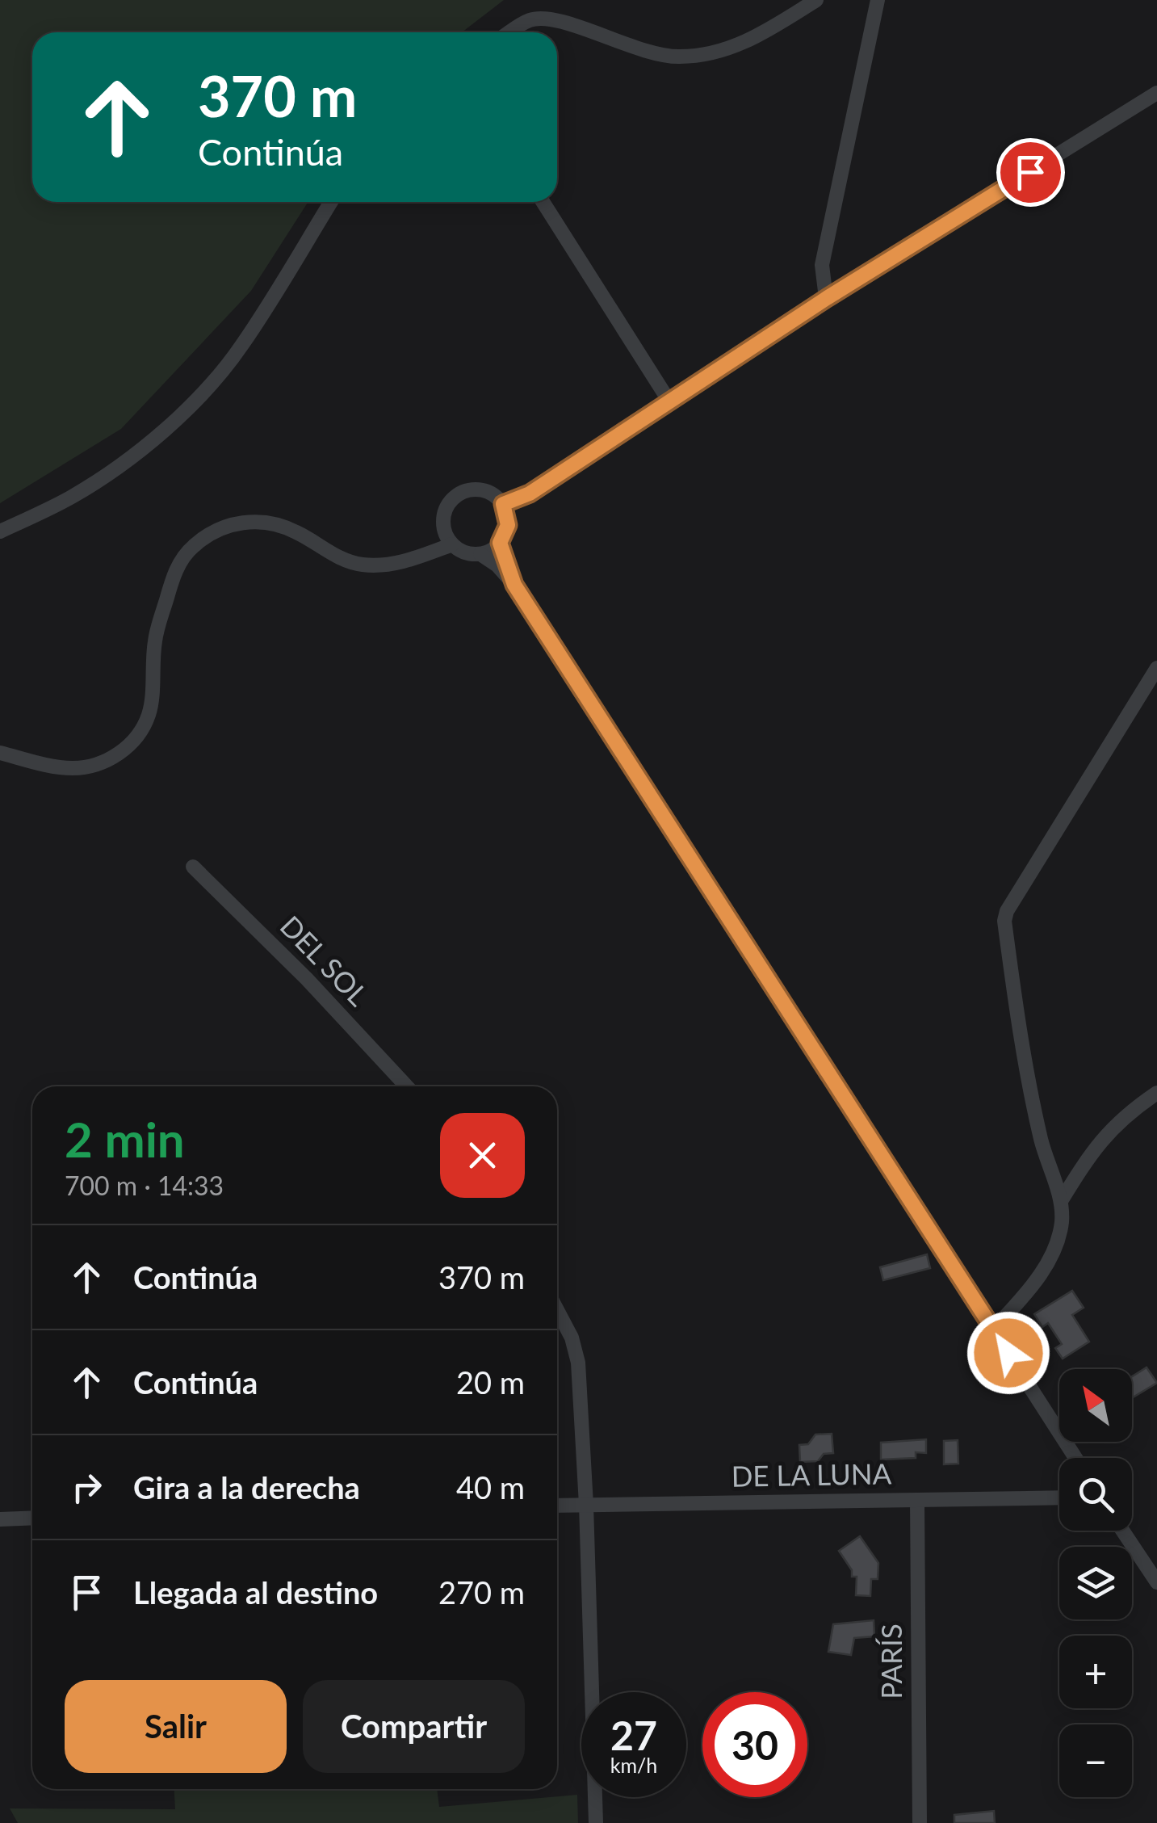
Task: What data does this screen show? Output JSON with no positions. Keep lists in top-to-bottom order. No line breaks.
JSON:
{"streets":{"street":["DEL SOL","DE LA LUNA","PARÍS"]},"crossings":[["DE LA LUNA","PARÍS"]],"north":"top left","page":{"turn":["370 m","Continúa"],"heading":["2 min","700 m · 14:33"],"list":[{"name":"Continúa","value":"370 m"},{"name":"Continúa","value":"20 m"},{"name":"Gira a la derecha","value":"40 m"},{"name":"Llegada al destino","value":"270 m"}],"map_buttons":["+","−"],"buttons":["Salir","Compartir"],"speed":"27 km/h","limit":"30"}}
